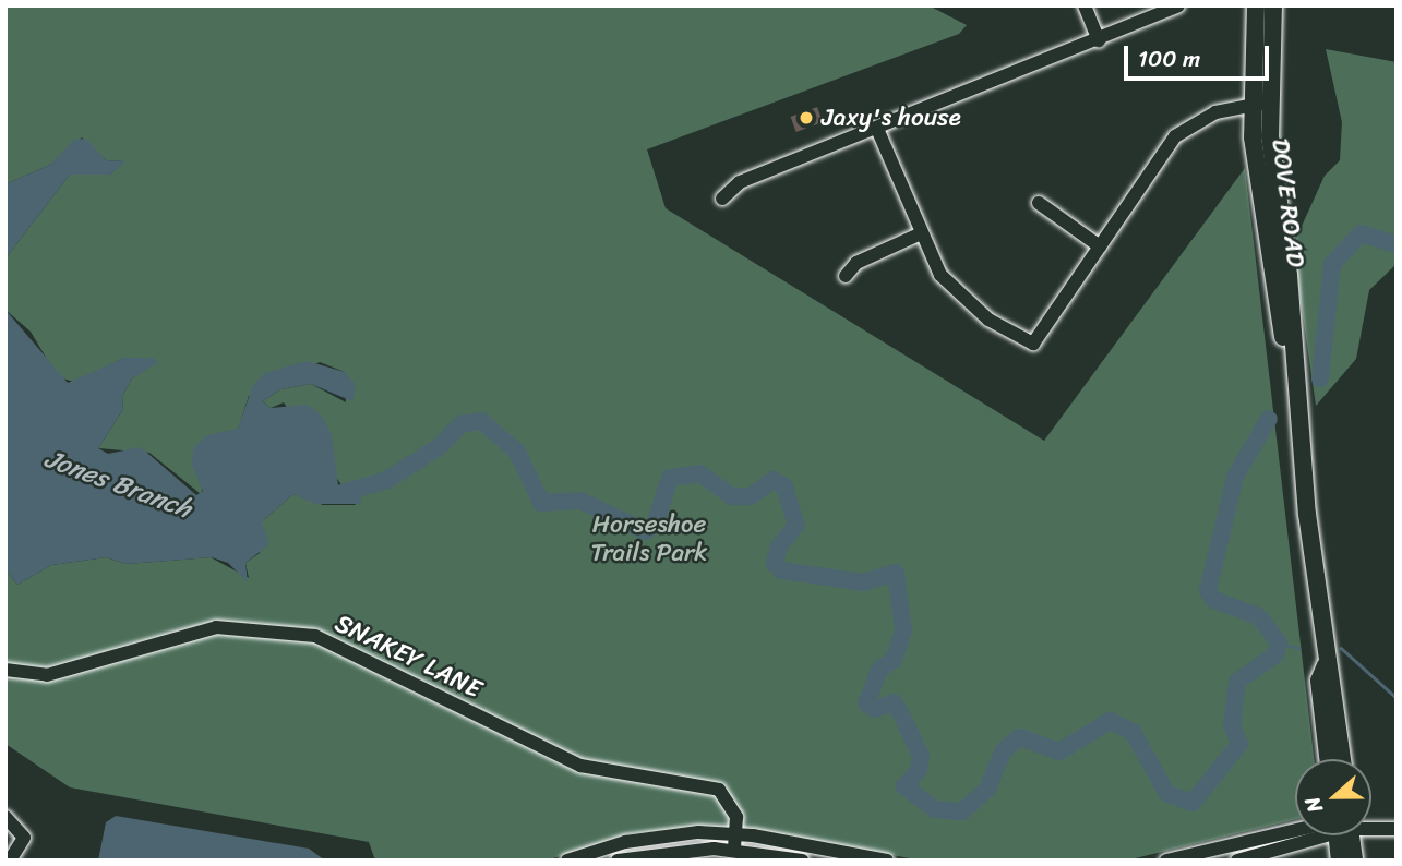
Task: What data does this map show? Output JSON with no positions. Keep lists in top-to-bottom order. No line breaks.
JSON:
{"streets":{"main road":["DOVE ROAD"],"street":["SNAKEY LANE"]},"water":["Jones Branch"],"parks":["Horseshoe Trails Park"],"places":["Jaxy's house"],"scale_bar":"100 m","north":"left"}
